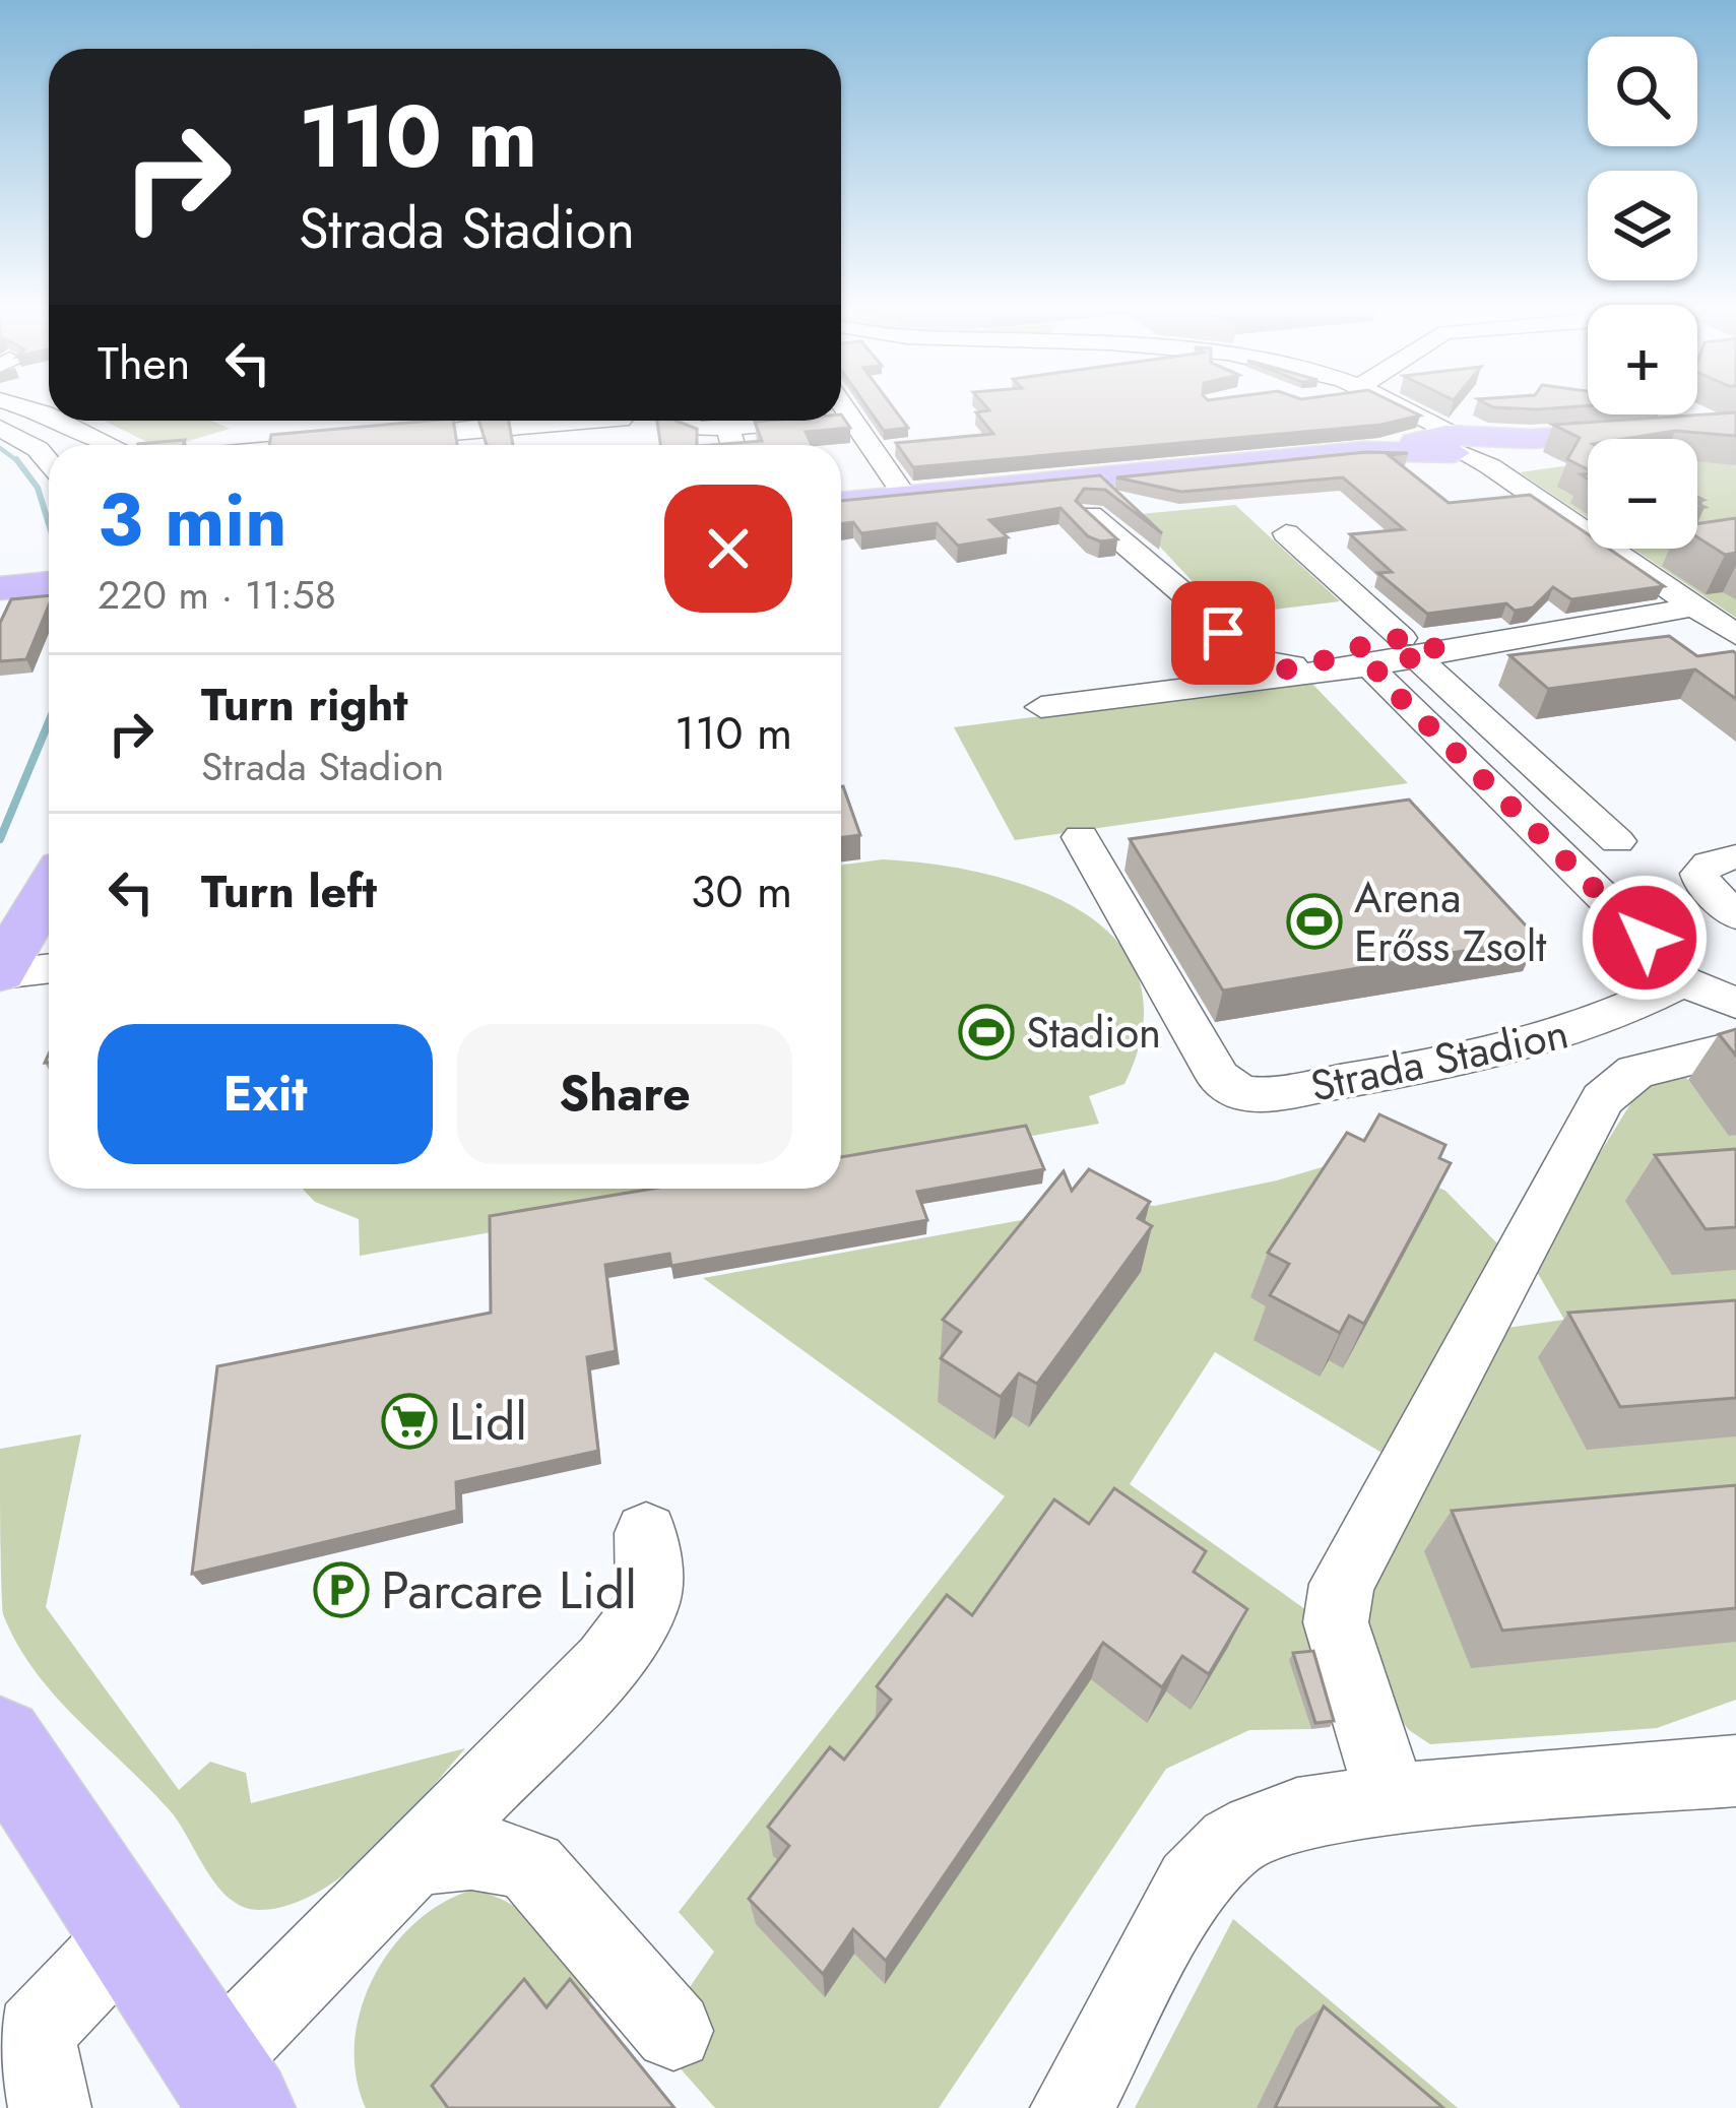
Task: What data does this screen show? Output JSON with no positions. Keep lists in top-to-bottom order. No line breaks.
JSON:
{"streets":{"street":["Strada Stadion"]},"places":{"sports":["Arena Erőss Zsolt","Stadion"],"supermarket":["Lidl"],"parking":["Parcare Lidl"]},"page":{"map_buttons":["+","−"],"turn":["110 m","Strada Stadion"],"then":"Then","heading":["3 min","220 m · 11:58"],"list":[{"name":"Turn right","note":"Strada Stadion","value":"110 m"},{"name":"Turn left","value":"30 m"}],"buttons":["Exit","Share"]}}
